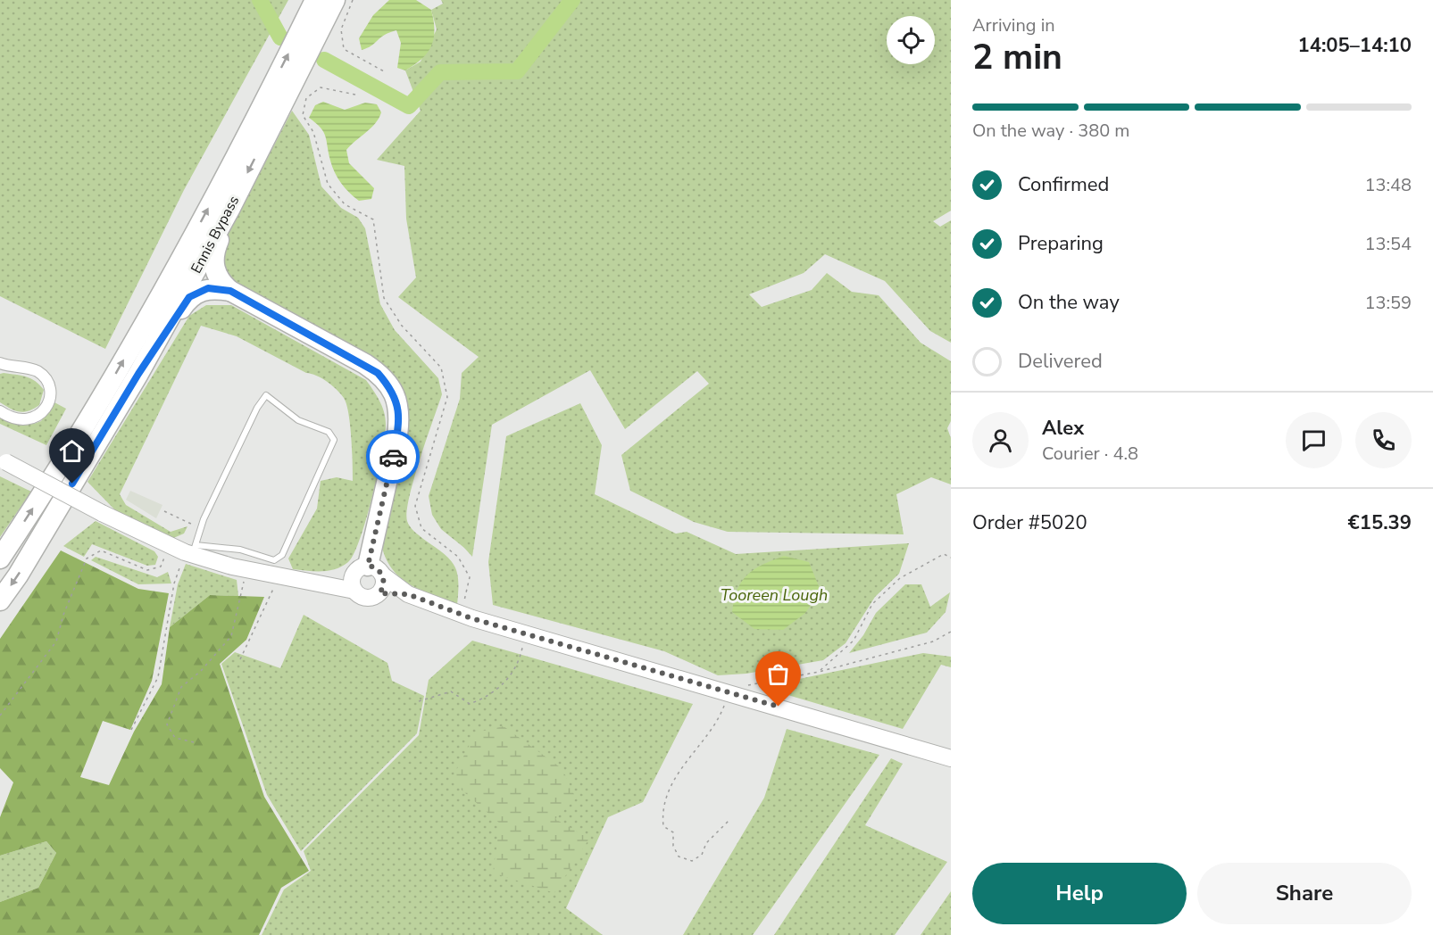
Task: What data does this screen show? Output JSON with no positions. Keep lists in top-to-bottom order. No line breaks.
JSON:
{"streets":{"highway":["Ennis Bypass"]},"water":["Tooreen Lough"],"page":{"heading":["2 min","Arriving in","14:05–14:10"],"panel":["Alex","Courier · 4.8","Order #5020","€15.39"],"bar":"On the way · 380 m","list":[["Confirmed","13:48"],["Preparing","13:54"],["On the way","13:59"],"Delivered"],"buttons":["Help","Share"]}}
